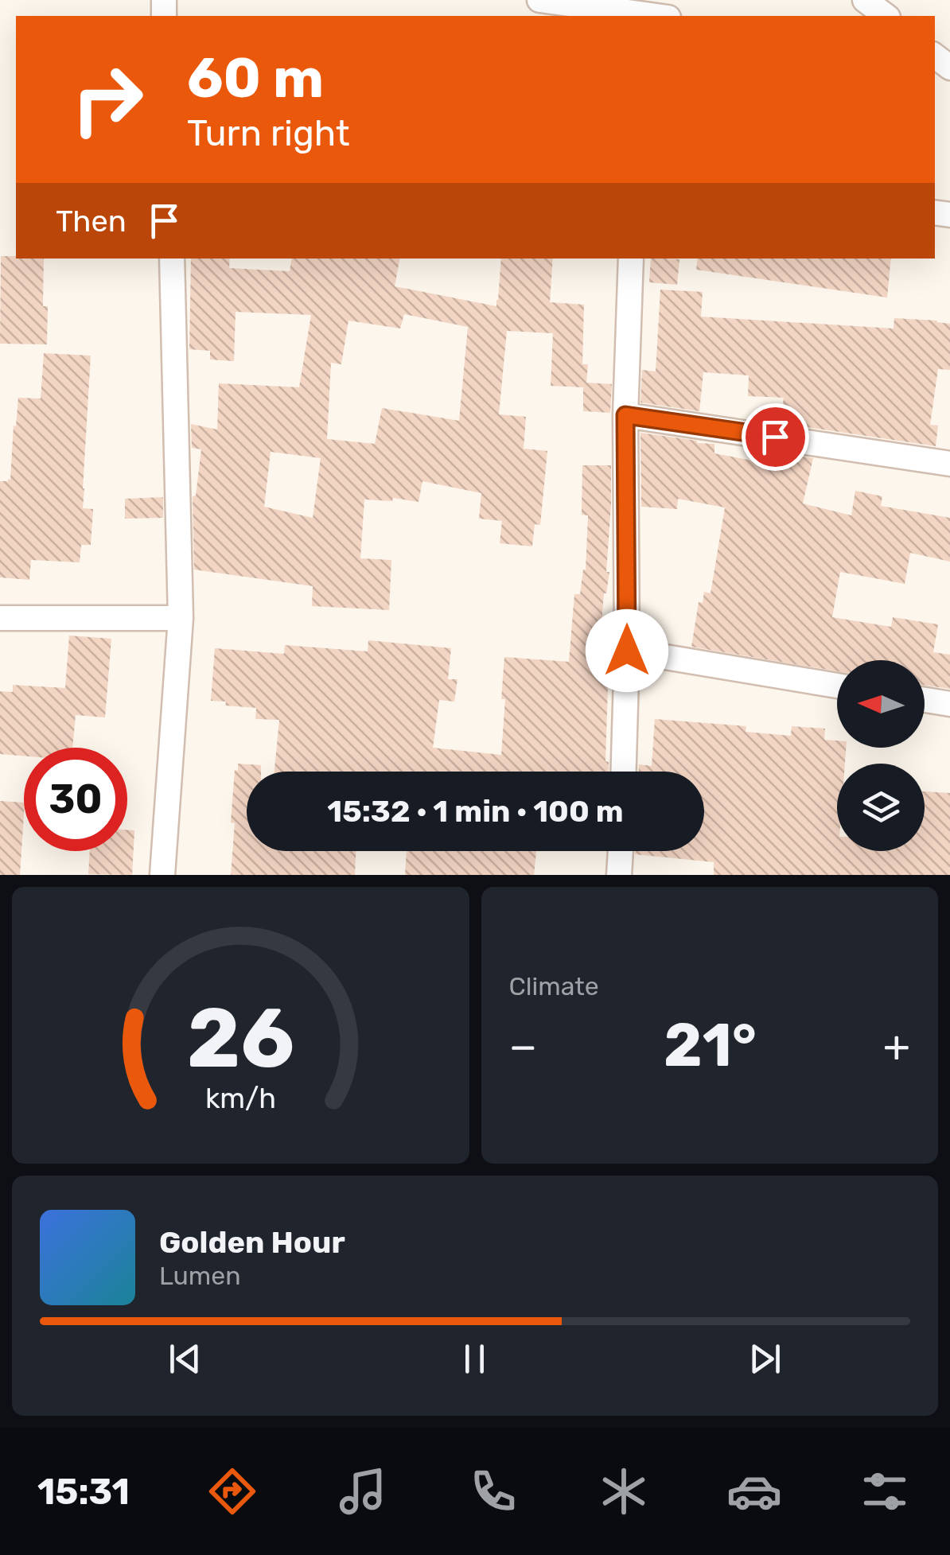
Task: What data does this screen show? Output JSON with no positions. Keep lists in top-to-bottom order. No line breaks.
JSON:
{"north":"left","page":{"turn":["60 m","Turn right"],"then":"Then","limit":"30","trip":"15:32 · 1 min · 100 m","tile":"Climate","heat":["−","21°","+"],"song":["Golden Hour","Lumen"],"tabs":"15:31","gauge":["26","km/h"]}}
